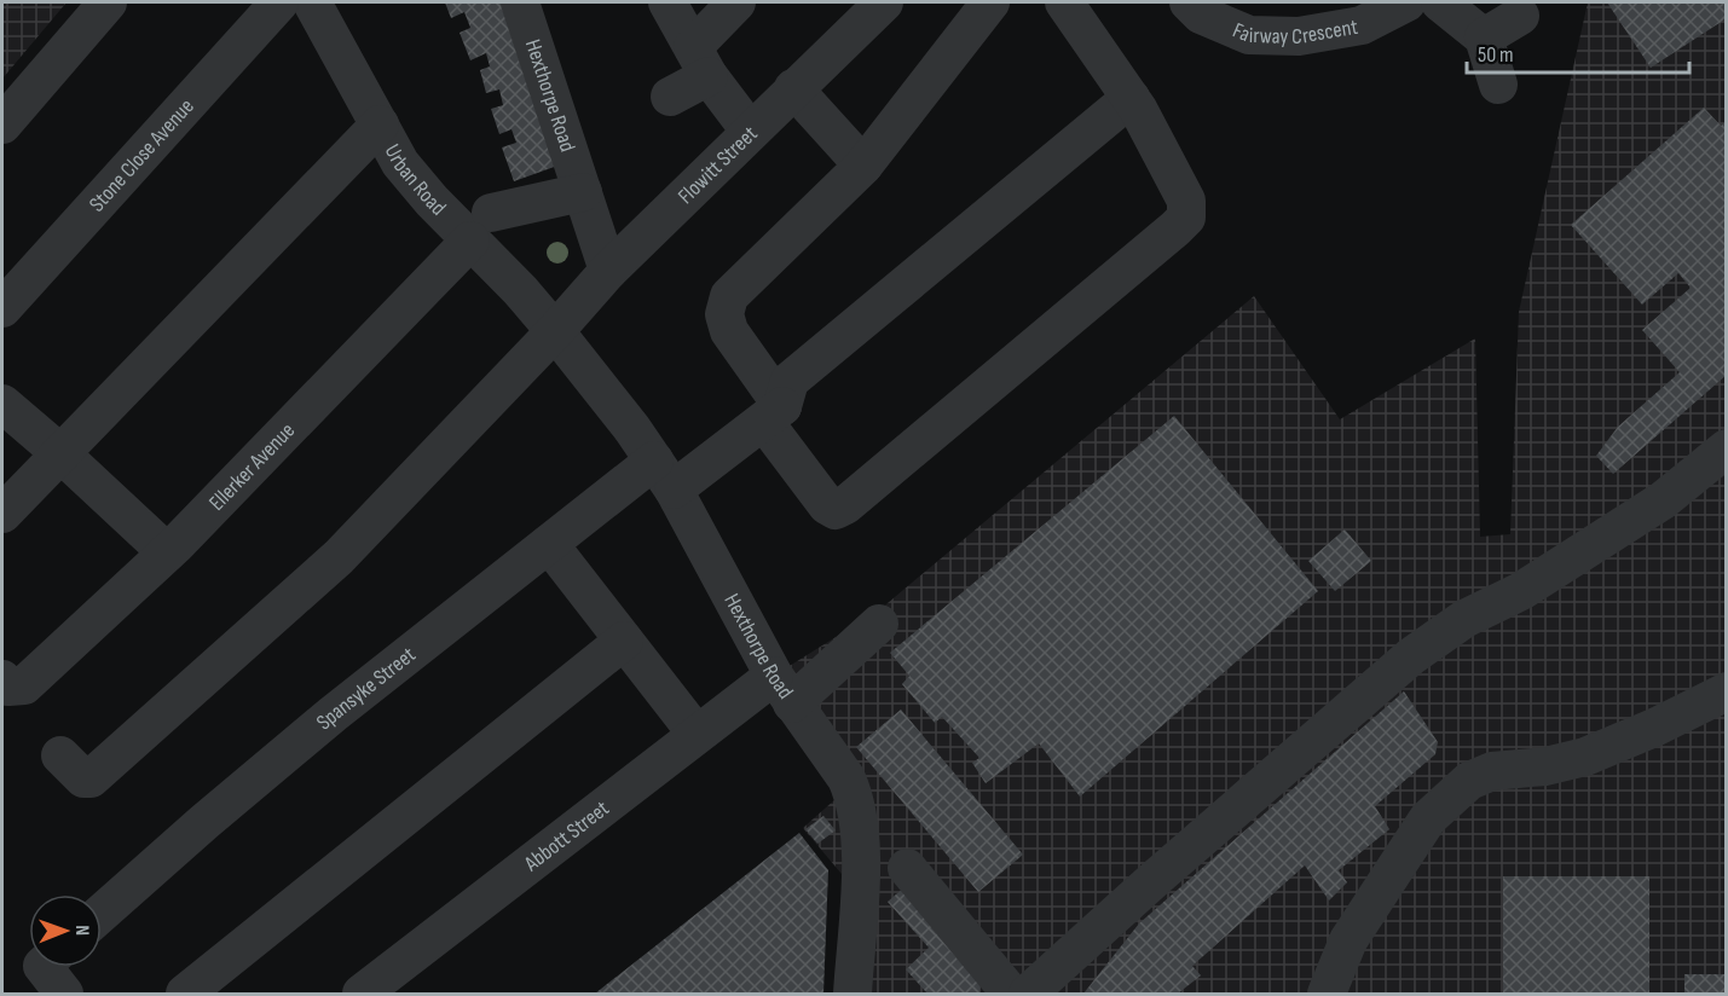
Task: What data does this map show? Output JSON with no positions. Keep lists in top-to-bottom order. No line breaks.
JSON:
{"streets":{"street":["Fairway Crescent","Hexthorpe Road","Stone Close Avenue","Flowitt Street","Urban Road","Ellerker Avenue","Spansyke Street","Abbott Street"]},"crossings":[["Hexthorpe Road","Flowitt Street"],["Hexthorpe Road","Urban Road"],["Hexthorpe Road","Spansyke Street"],["Hexthorpe Road","Abbott Street"],["Flowitt Street","Urban Road"],["Urban Road","Ellerker Avenue"]],"scale_bar":"50 m","north":"right"}
